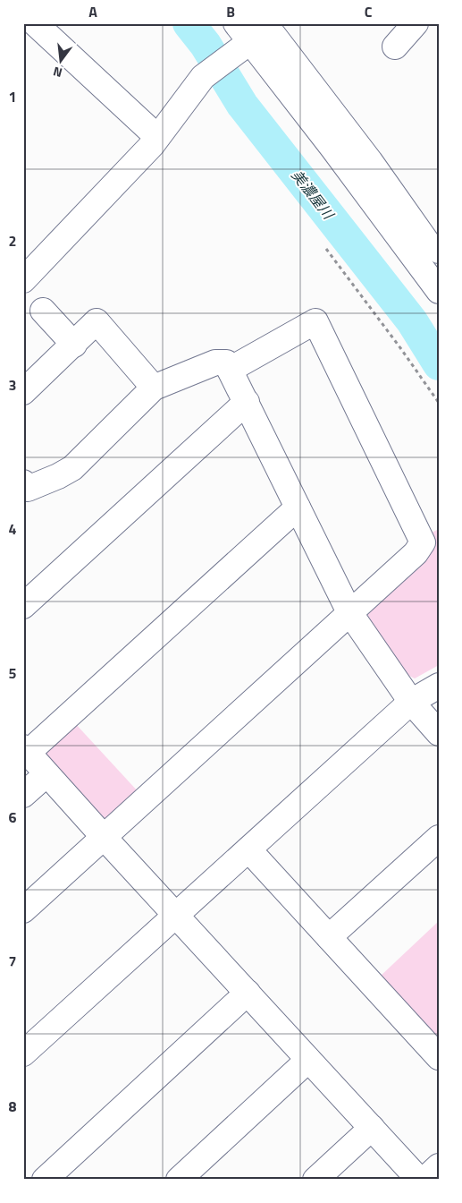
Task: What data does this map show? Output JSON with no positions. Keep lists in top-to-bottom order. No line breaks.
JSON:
{"water":["美濃屋川"],"north":"bottom","grid":{"columns":["A","B","C"],"rows":["1","2","3","4","5","6","7","8"]}}
